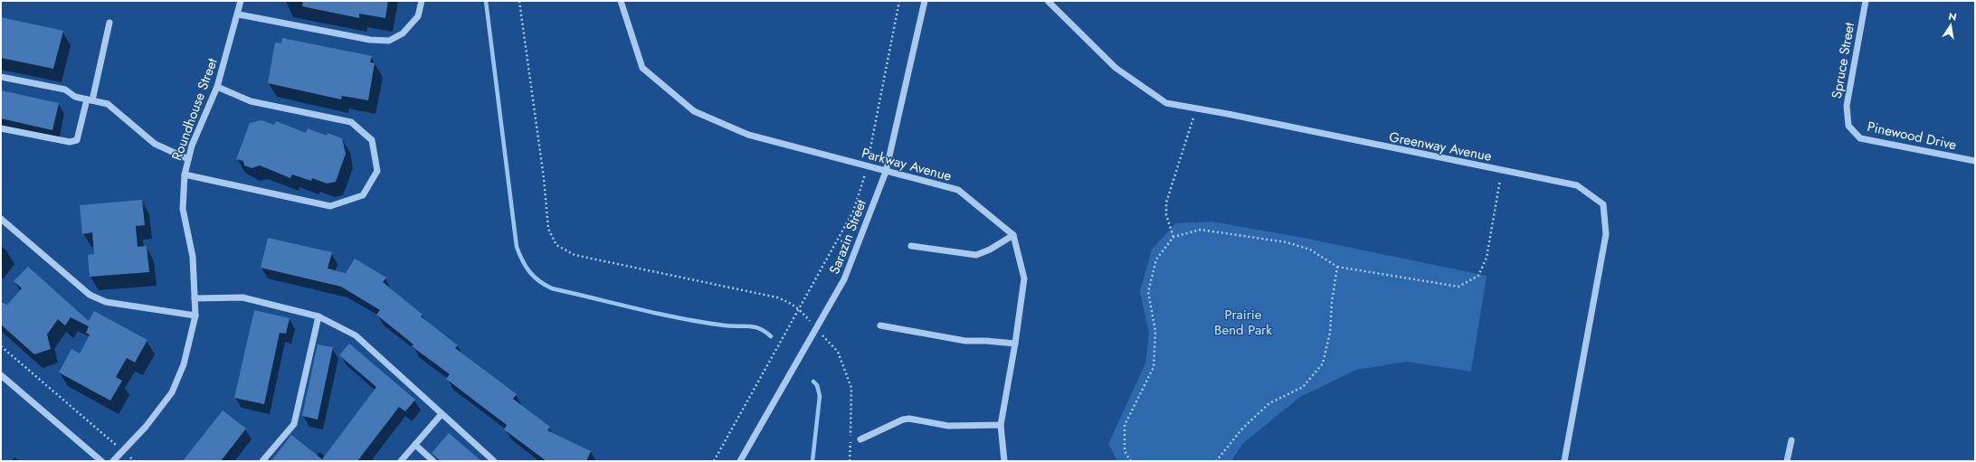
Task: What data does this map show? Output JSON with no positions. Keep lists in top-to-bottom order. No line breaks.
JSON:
{"streets":{"street":["Spruce Street","Roundhouse Street","Pinewood Drive","Greenway Avenue","Parkway Avenue","Sarazin Street"]},"crossings":[["Spruce Street","Pinewood Drive"],["Parkway Avenue","Sarazin Street"]],"parks":["Prairie Bend Park"],"north":"top"}
